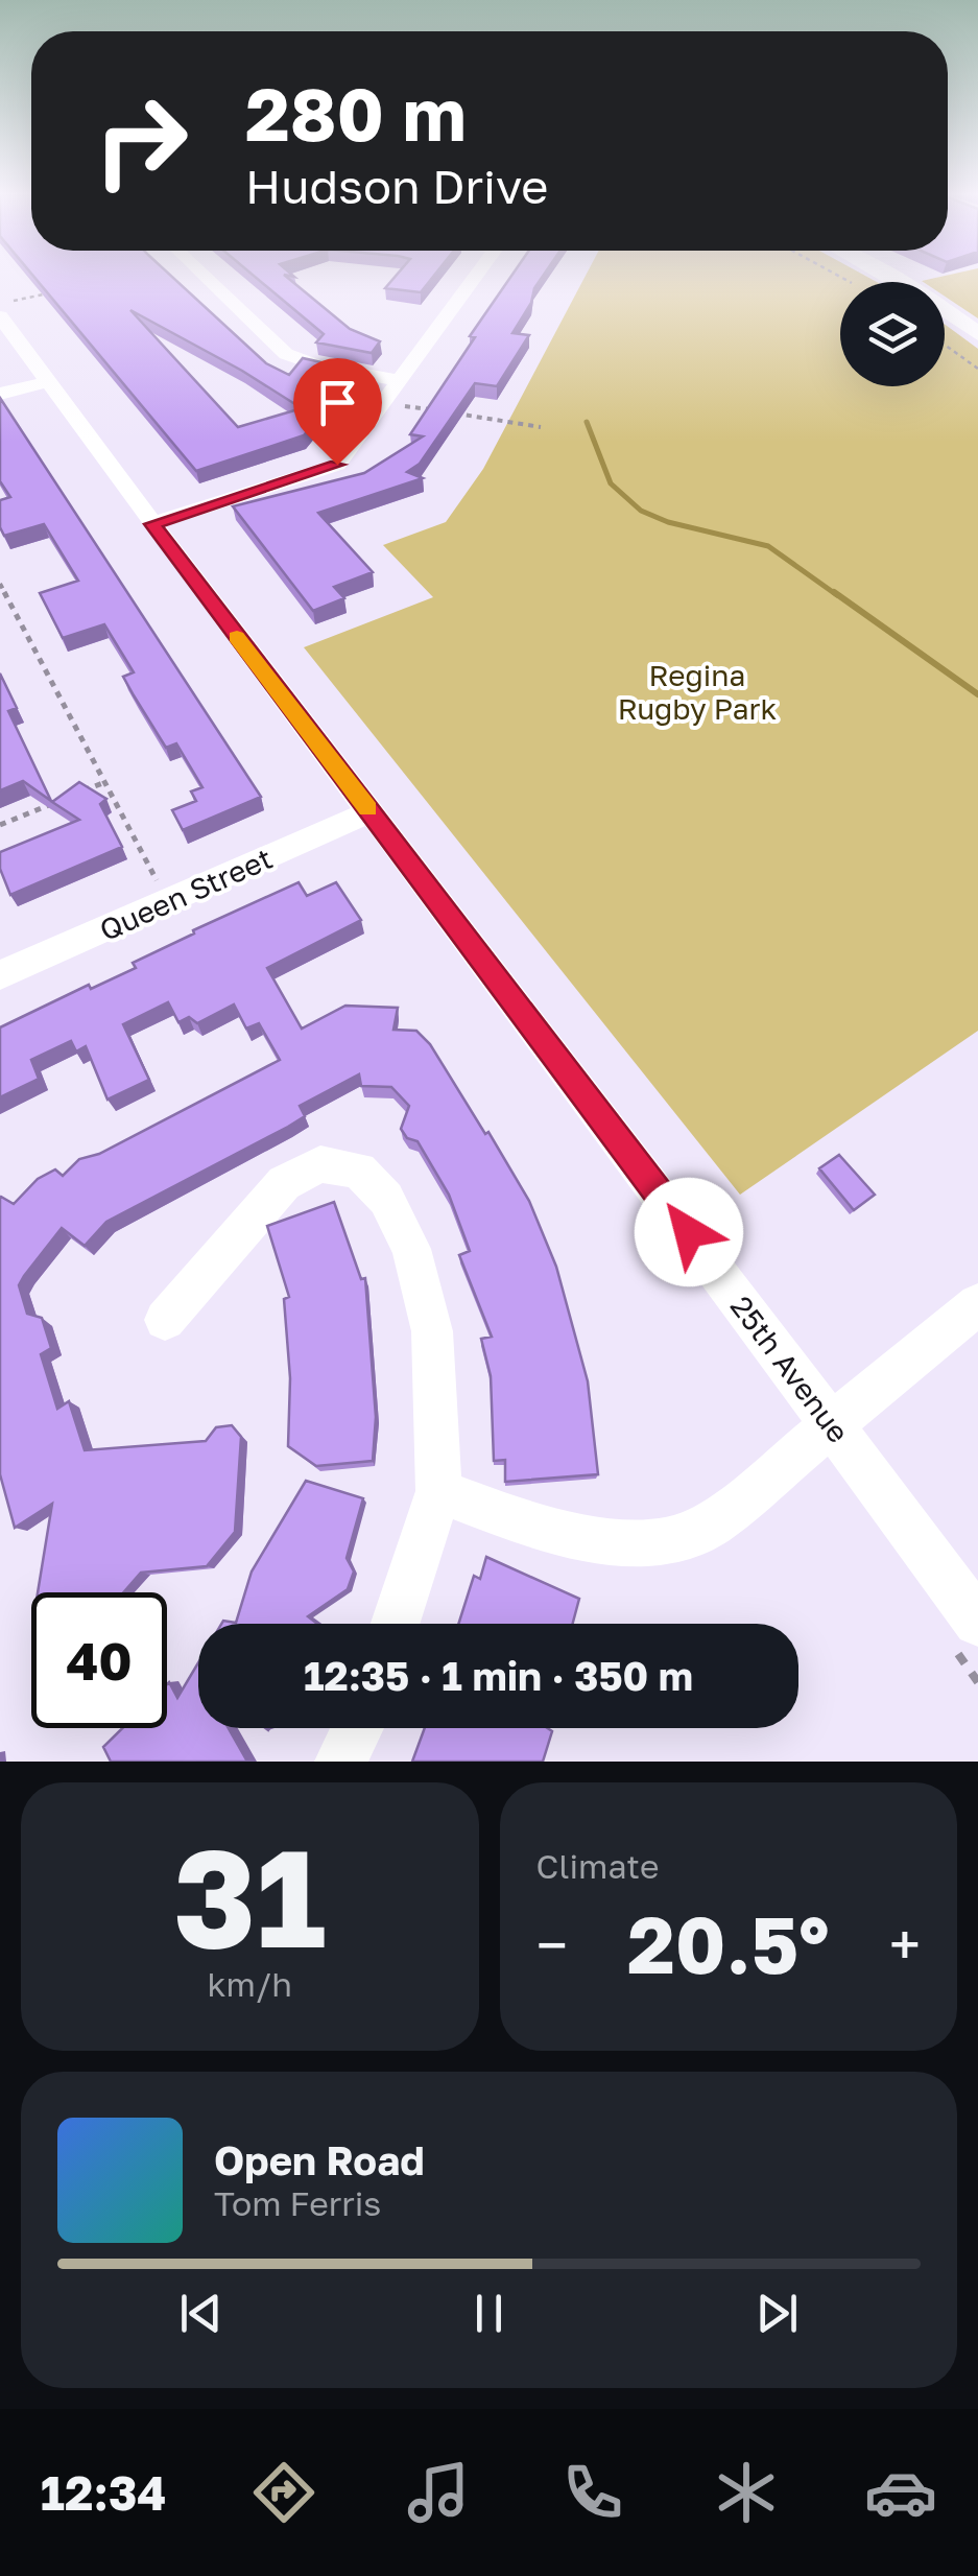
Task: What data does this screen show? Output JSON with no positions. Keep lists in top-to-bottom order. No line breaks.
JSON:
{"streets":{"street":["Queen Street","25th Avenue"]},"crossings":[["Queen Street","25th Avenue"]],"parks":["Regina Rugby Park"],"page":{"turn":["280 m","Hudson Drive"],"limit":"40","trip":"12:35 · 1 min · 350 m","tile":[["31","km/h"],"Climate"],"heat":["−","20.5°","+"],"song":["Open Road","Tom Ferris"],"tabs":"12:34"}}
